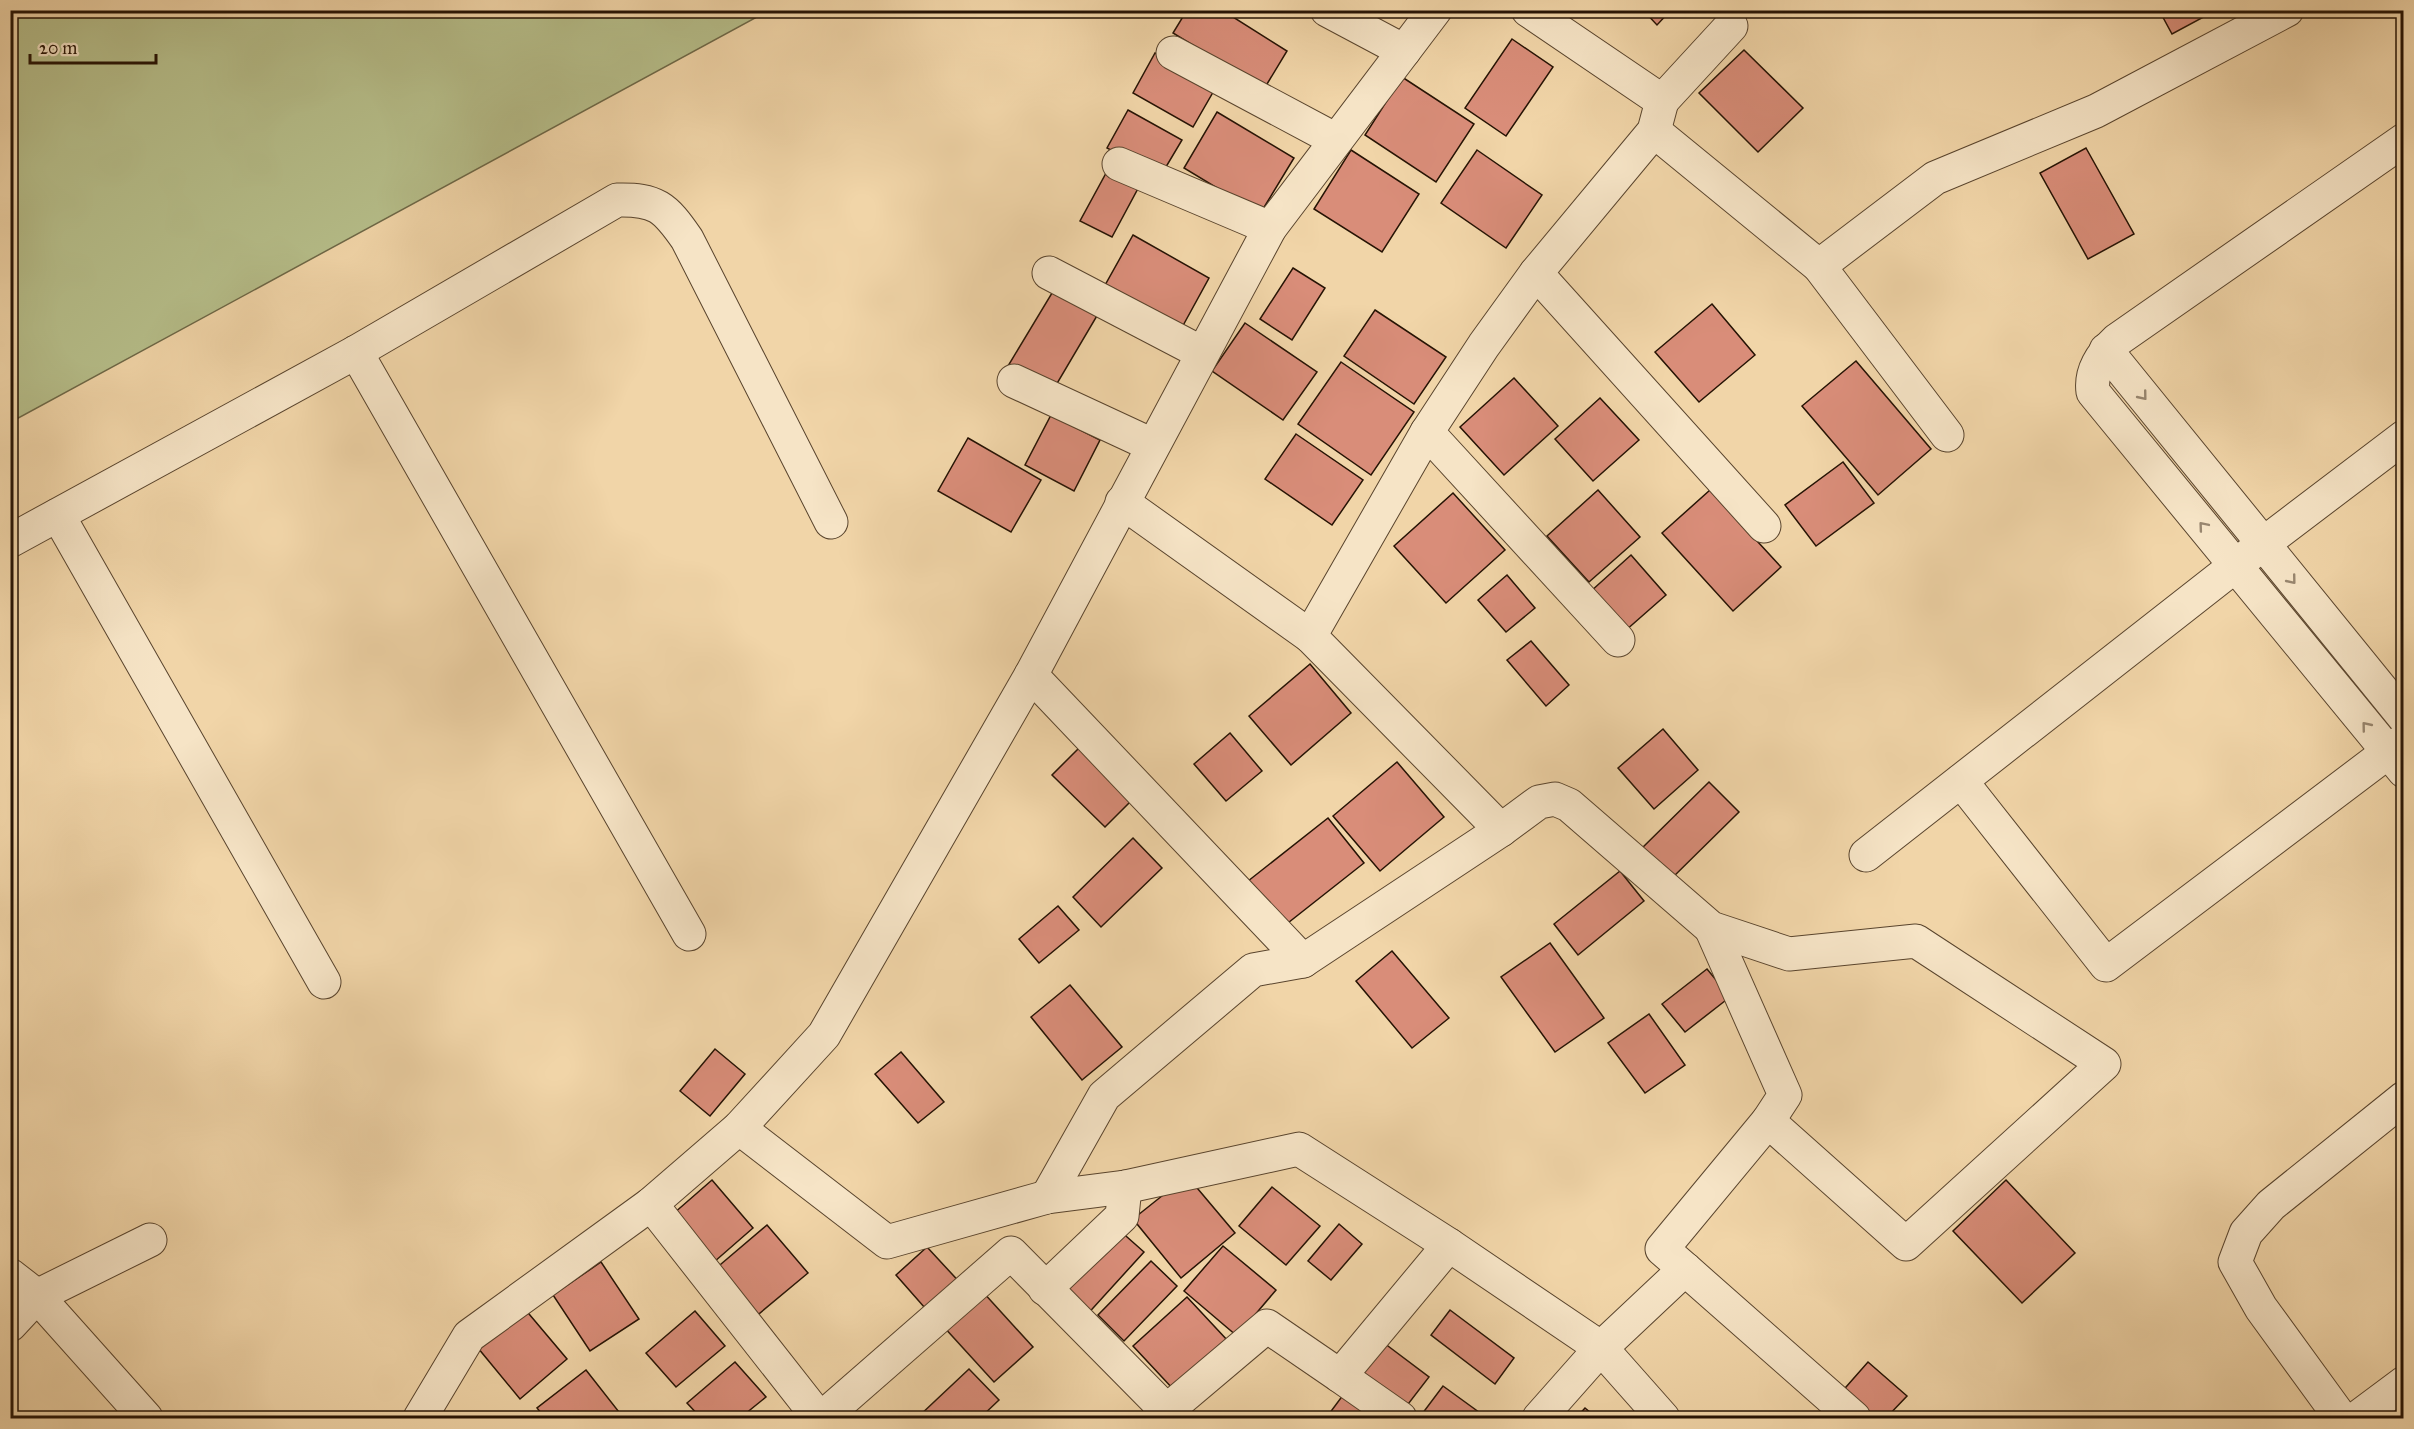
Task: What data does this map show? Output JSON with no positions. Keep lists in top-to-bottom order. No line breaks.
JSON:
{"scale_bar":"20 m"}
